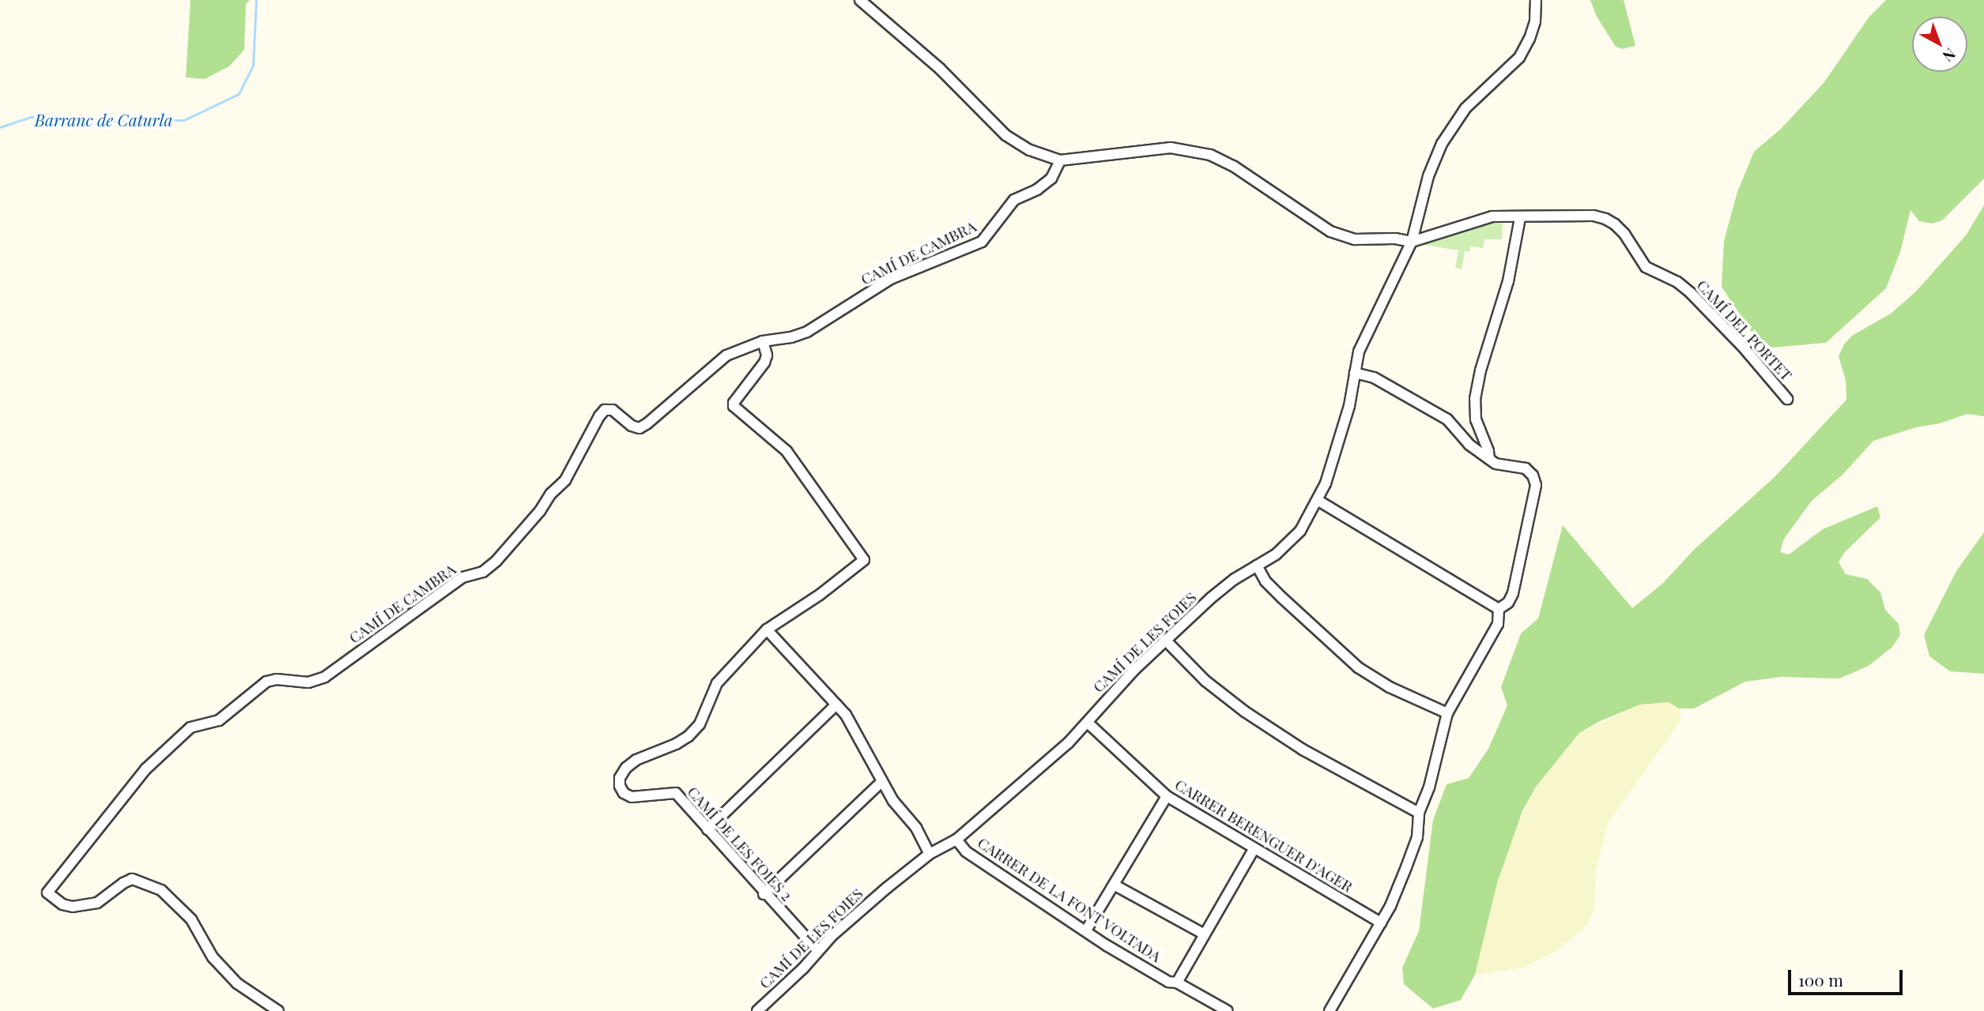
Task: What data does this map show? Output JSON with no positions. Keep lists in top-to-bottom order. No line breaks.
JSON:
{"streets":{"street":["CAMÍ DE CAMBRA","CAMÍ DEL PORTET","CAMÍ DE LES FOIES","CARRER BERENGUER D'AGER","CAMÍ DE LES FOIES 2","CARRER DE LA FONT VOLTADA"]},"crossings":[["CAMÍ DEL PORTET","CAMÍ DE LES FOIES"],["CAMÍ DE LES FOIES","CARRER BERENGUER D'AGER"],["CAMÍ DE LES FOIES","CAMÍ DE LES FOIES 2"],["CAMÍ DE LES FOIES","CARRER DE LA FONT VOLTADA"]],"water":["Barranc de Caturla"],"scale_bar":"100 m","north":"bottom right"}
